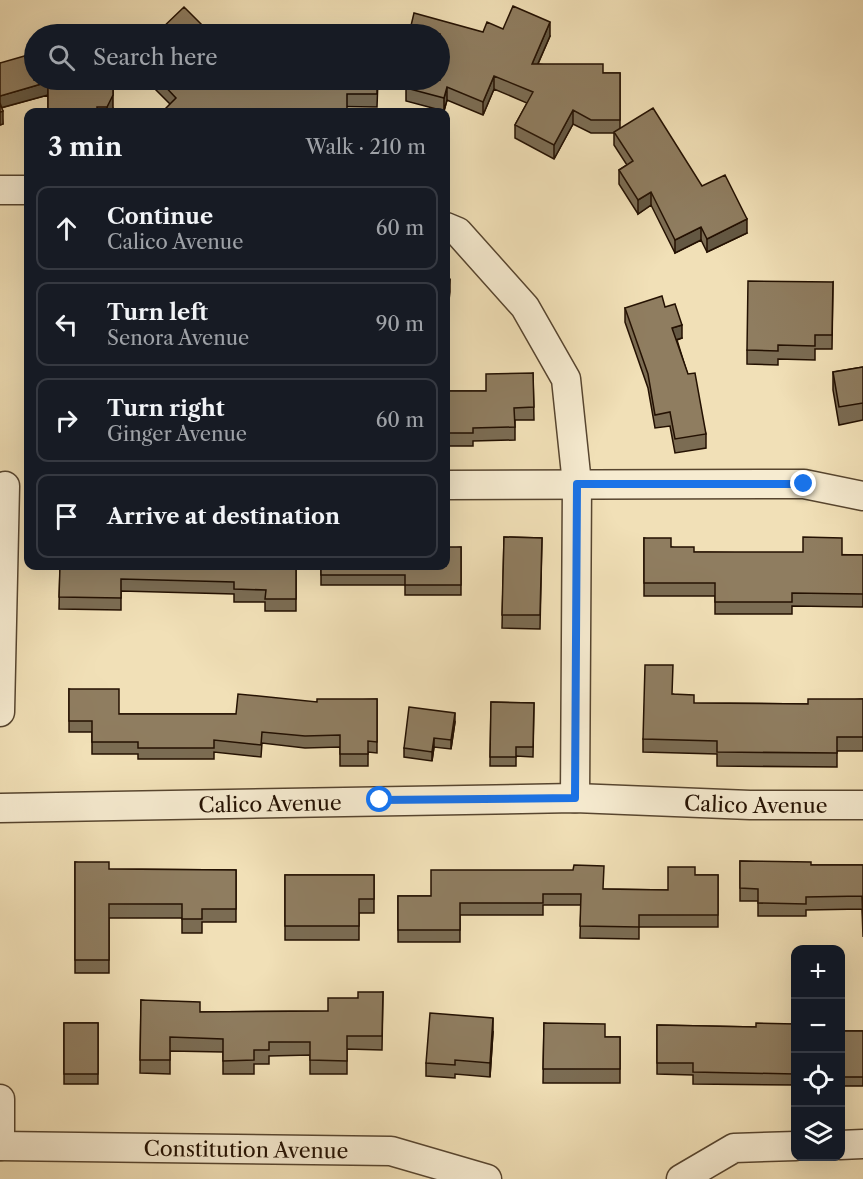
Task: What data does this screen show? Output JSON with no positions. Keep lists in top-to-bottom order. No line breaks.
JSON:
{"streets":{"street":["Calico Avenue","Constitution Avenue"]},"page":{"search":"Search here","heading":["3 min","Walk · 210 m"],"list":[["Continue","Calico Avenue","60 m"],["Turn left","Senora Avenue","90 m"],["Turn right","Ginger Avenue","60 m"],"Arrive at destination"],"map_buttons":["+","−"]}}
